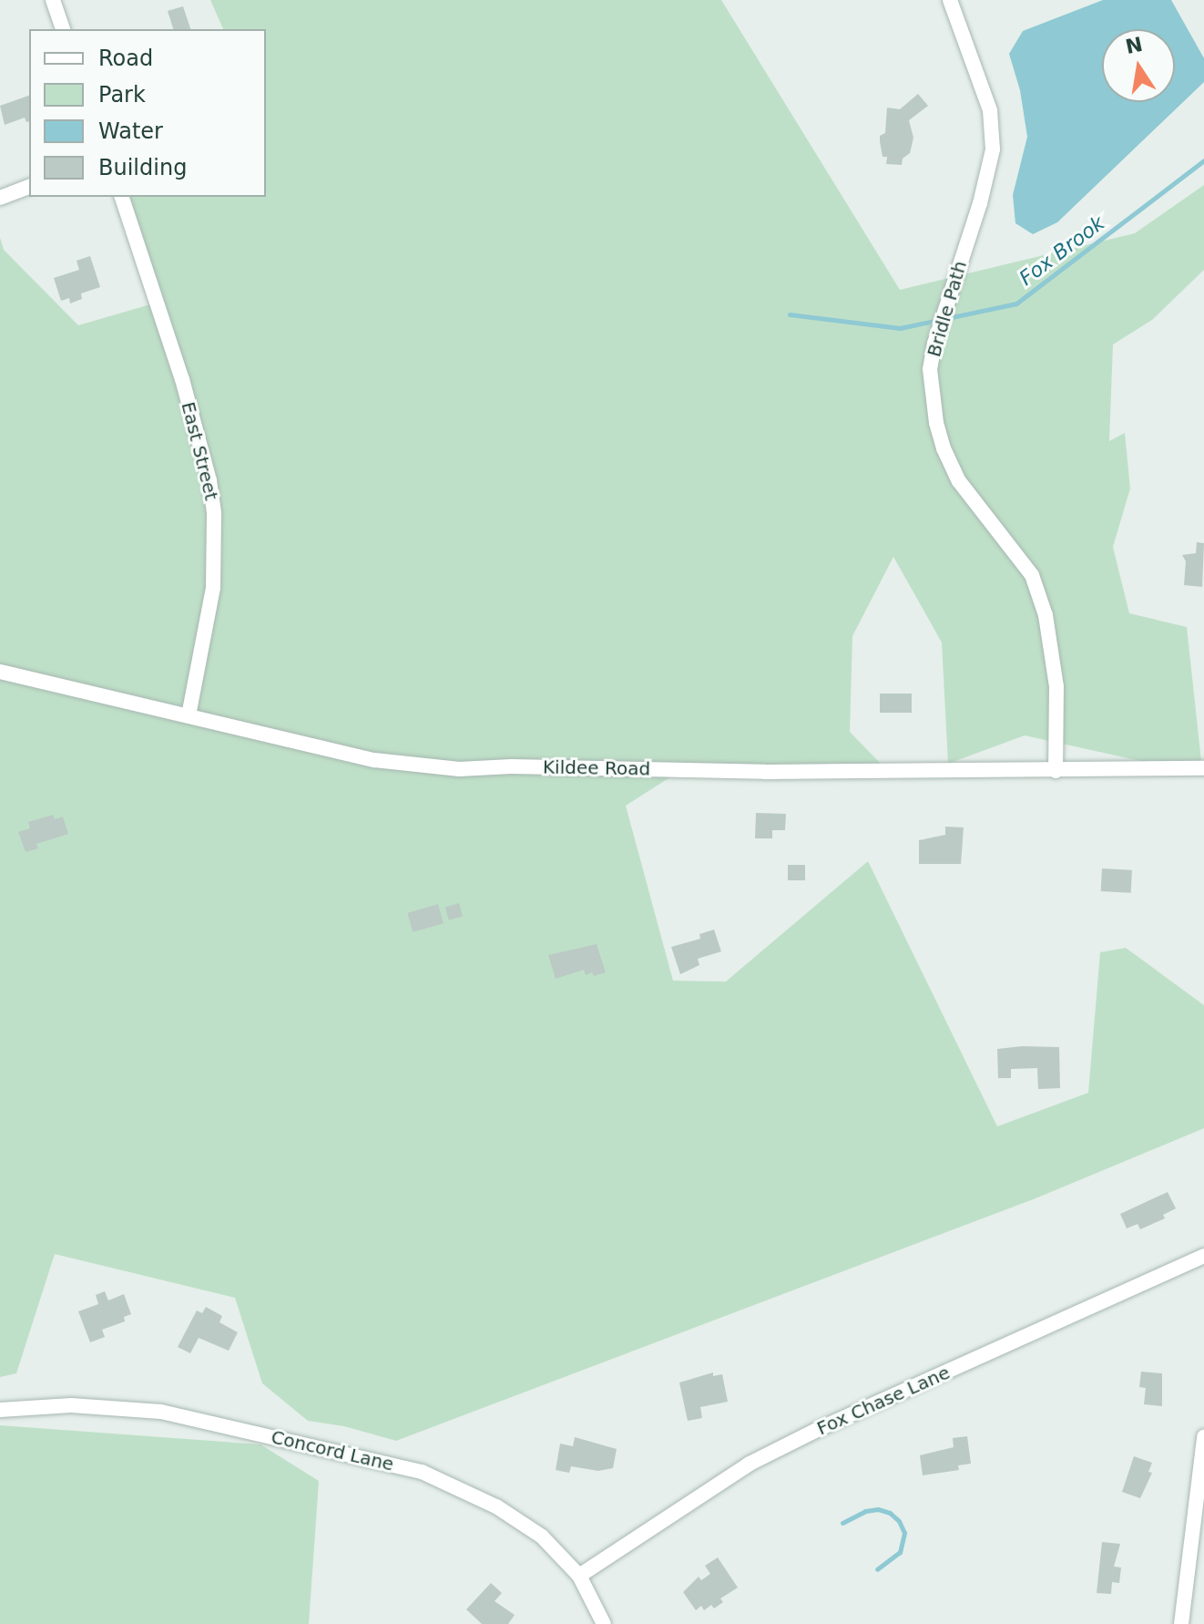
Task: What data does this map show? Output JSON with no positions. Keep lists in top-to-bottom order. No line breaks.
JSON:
{"streets":{"street":["Bridle Path","East Street","Kildee Road","Fox Chase Lane","Concord Lane"]},"crossings":[["Bridle Path","Kildee Road"],["East Street","Kildee Road"],["Fox Chase Lane","Concord Lane"]],"water":["Fox Brook"],"legend":["Road","Park","Water","Building"],"north":"top"}
